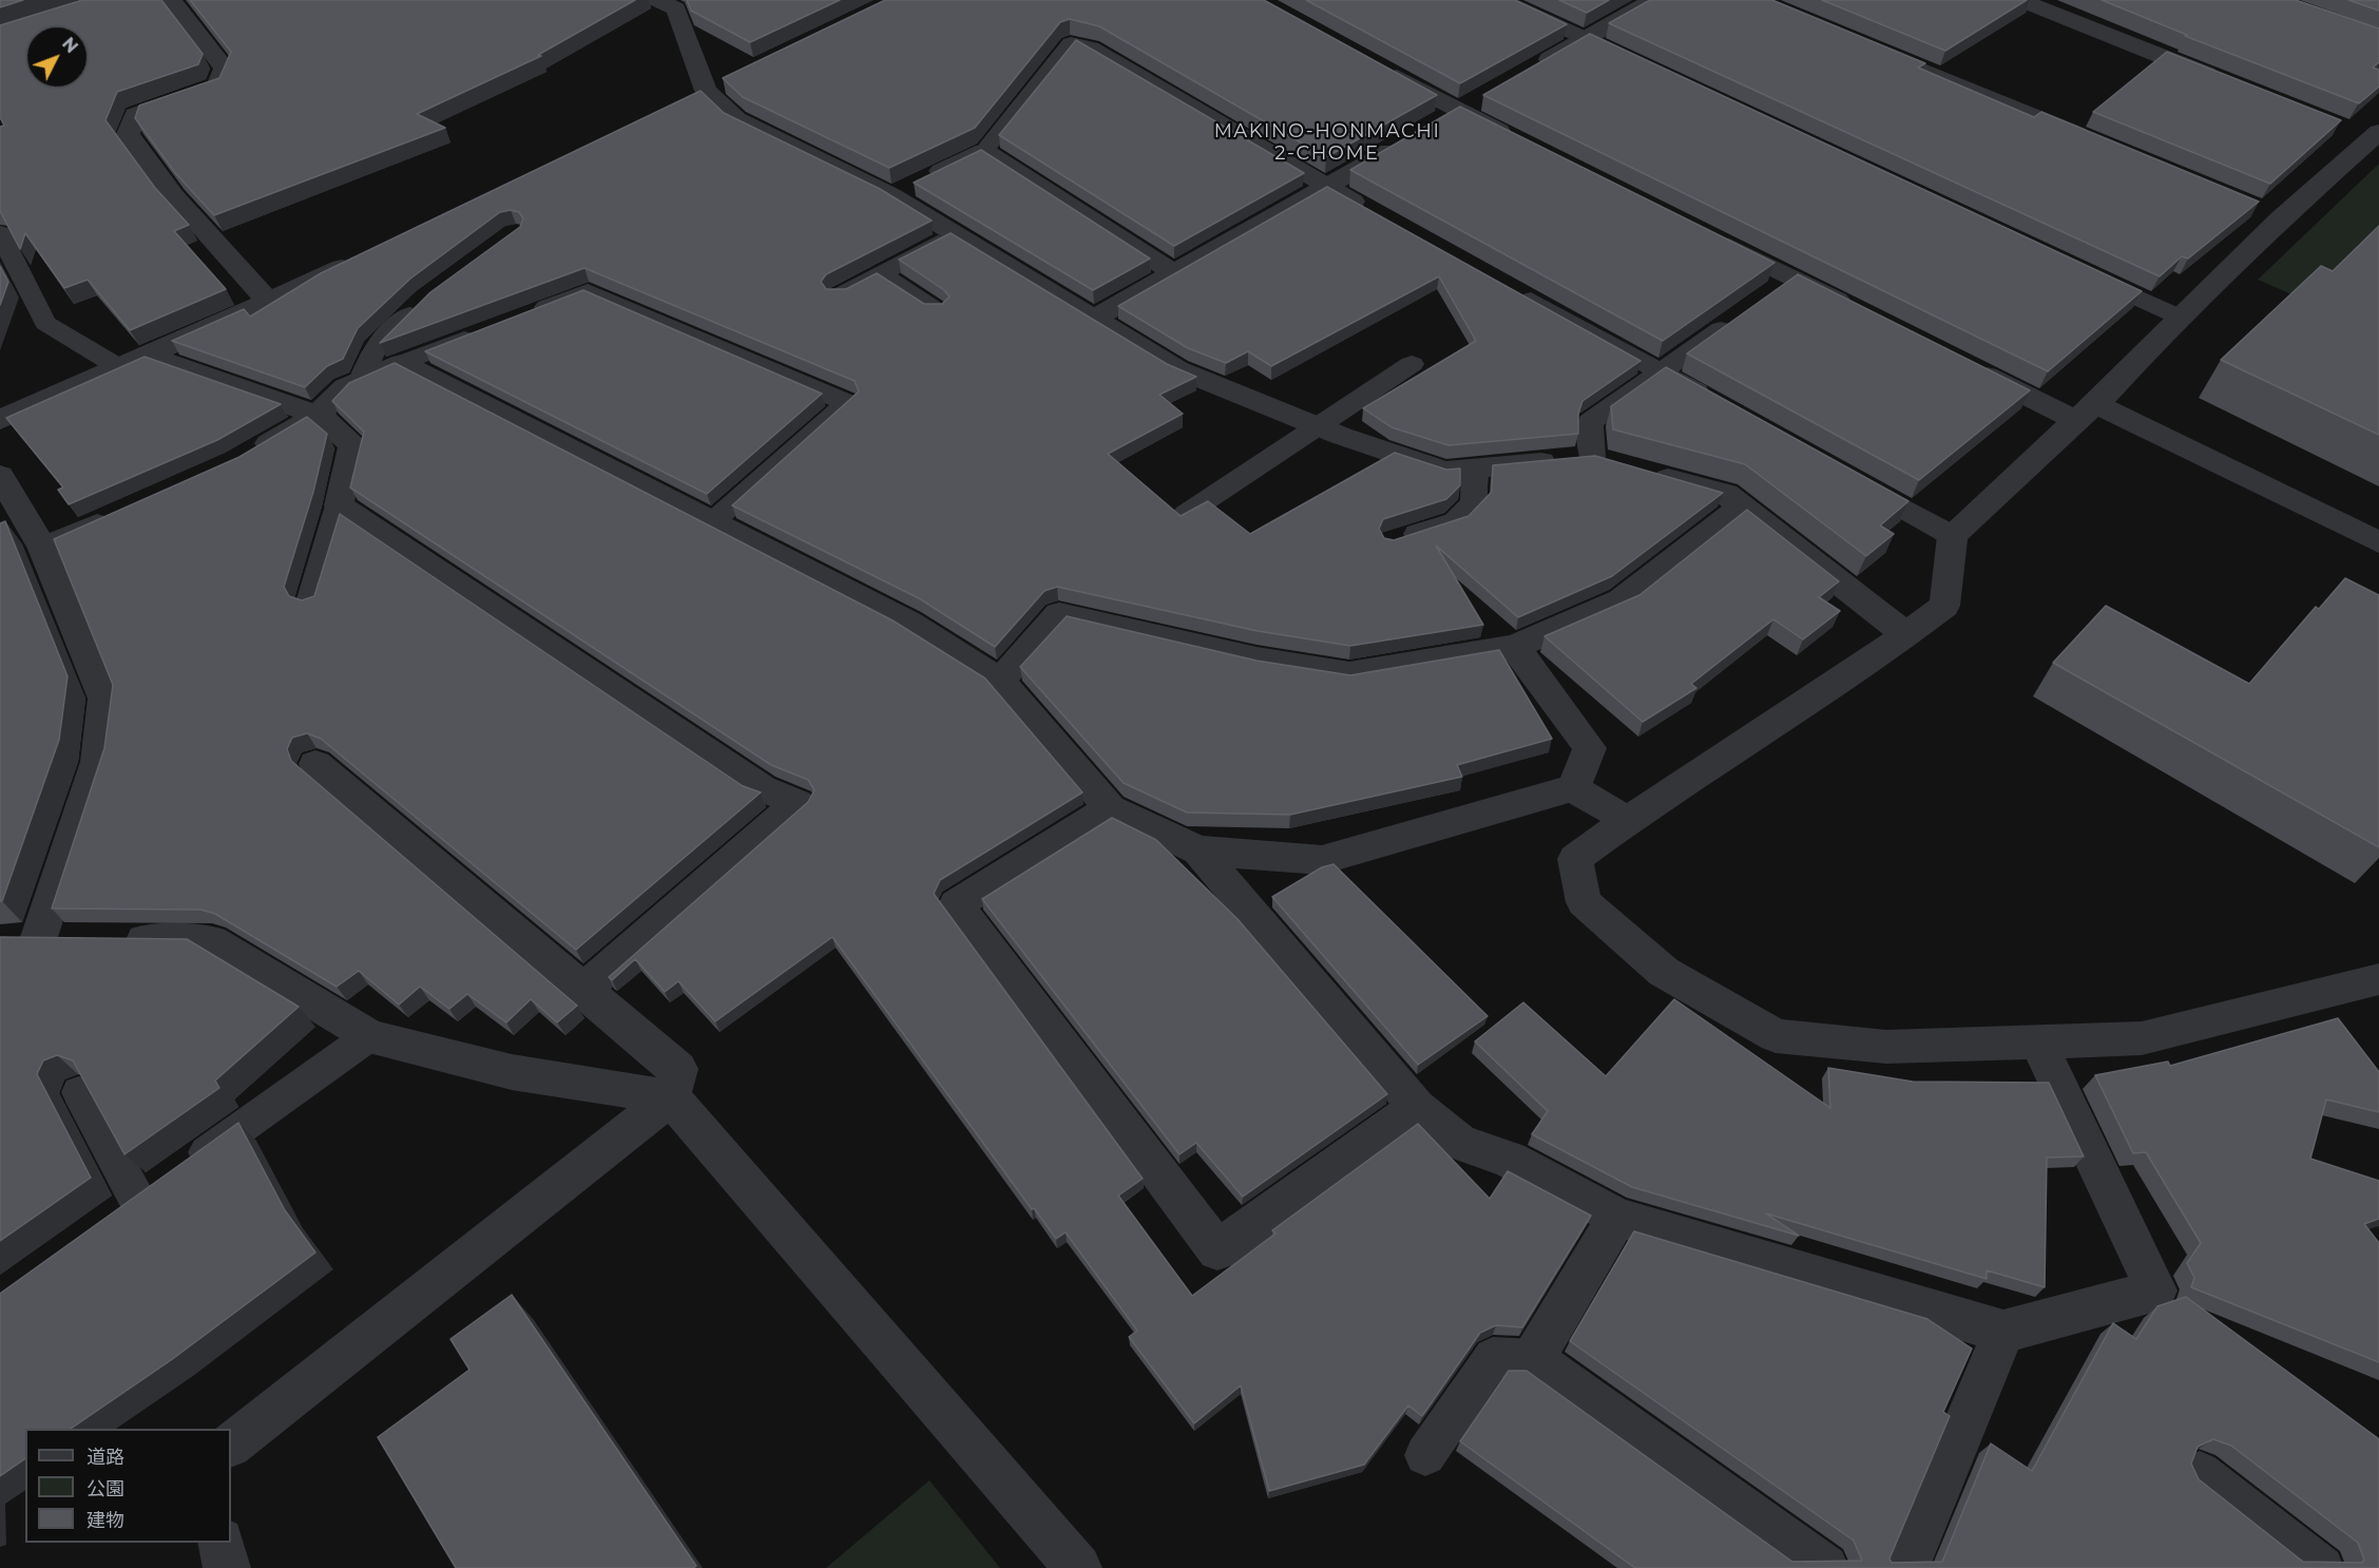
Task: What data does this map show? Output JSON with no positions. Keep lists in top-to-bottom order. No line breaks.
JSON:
{"districts":["MAKINO-HONMACHI 2-CHOME"],"legend":["道路","公園","建物"],"north":"top right"}
